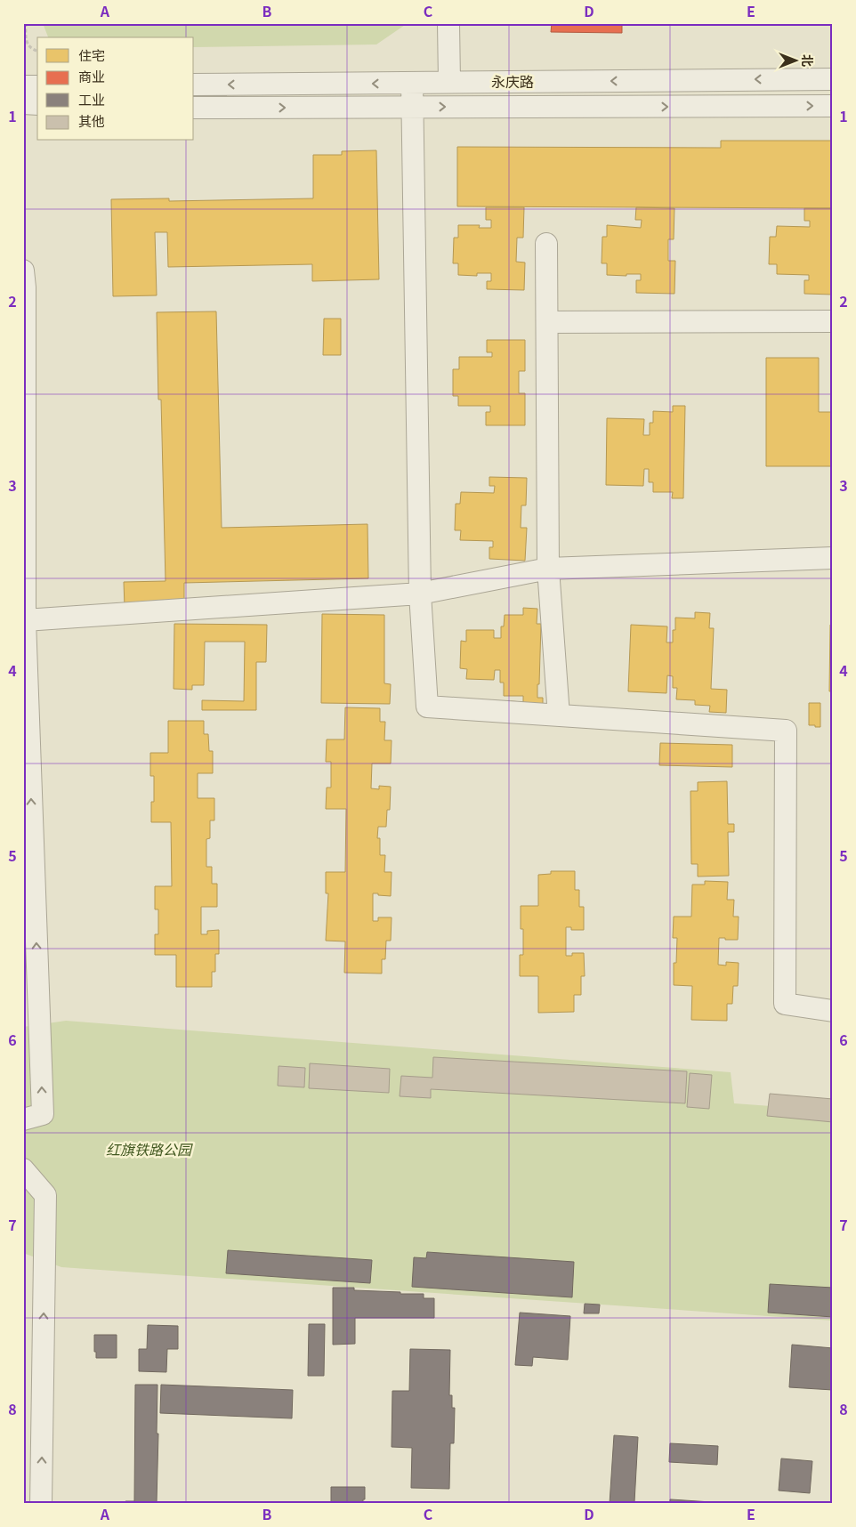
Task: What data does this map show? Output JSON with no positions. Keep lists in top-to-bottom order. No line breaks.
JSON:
{"streets":{"street":["永庆路"]},"parks":["红旗铁路公园"],"legend":["住宅","商业","工业","其他"],"north":"right","grid":{"columns":["A","B","C","D","E"],"rows":["1","2","3","4","5","6","7","8"]}}
